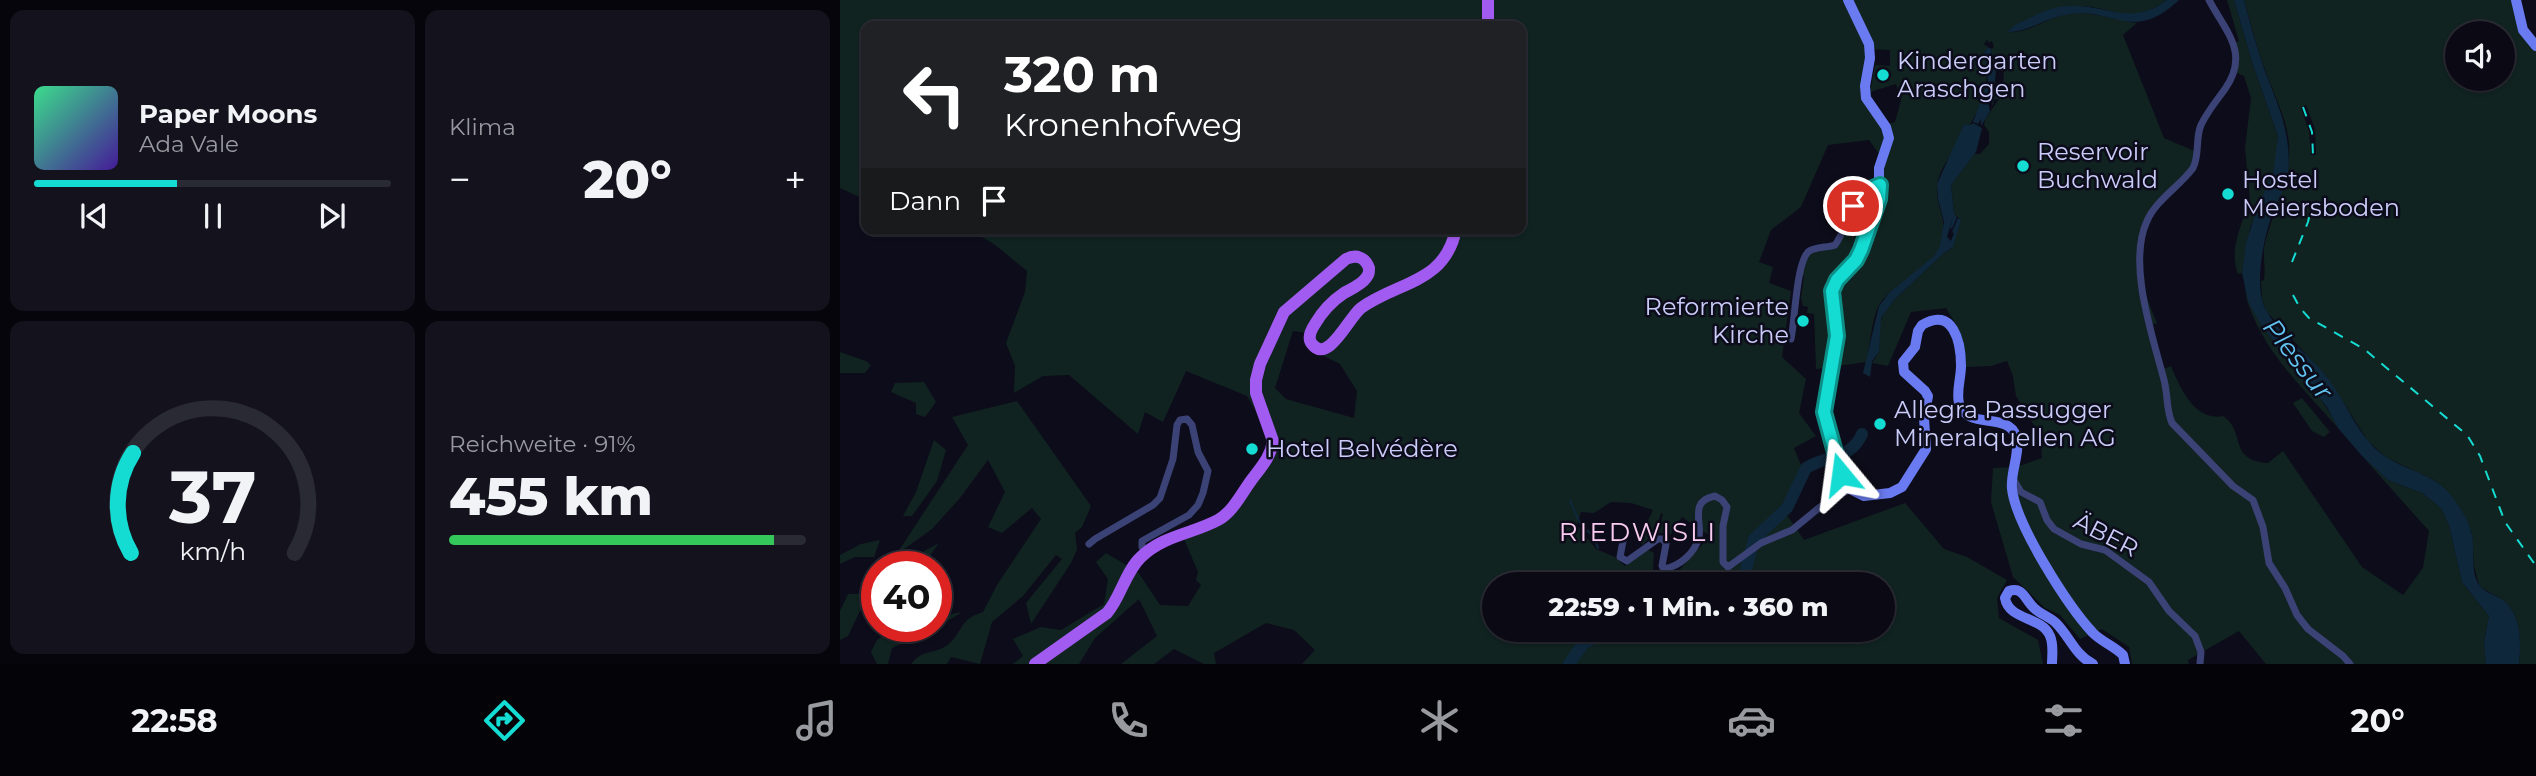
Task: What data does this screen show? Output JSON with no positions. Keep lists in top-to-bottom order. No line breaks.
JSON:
{"streets":{"street":["ÄBER"]},"districts":["RIEDWISLI"],"water":["Plessur"],"places":["Kindergarten Araschgen","Reservoir Buchwald","Hostel Meiersboden","Reformierte Kirche","Allegra Passugger Mineralquellen AG","Hotel Belvédère"],"page":{"tile":["Klima",["Reichweite · 91%","455 km"]],"turn":["320 m","Kronenhofweg"],"song":["Paper Moons","Ada Vale"],"heat":["−","20°","+"],"then":"Dann","limit":"40","trip":"22:59 · 1 Min. · 360 m","tabs":["22:58","20°"],"gauge":["37","km/h"]}}
